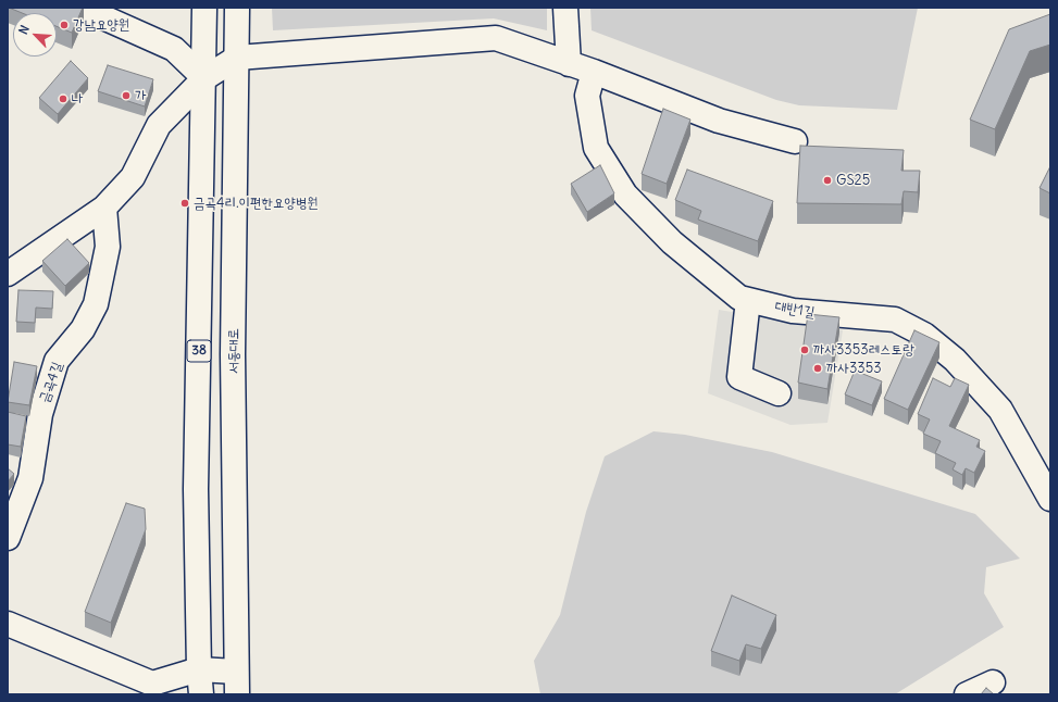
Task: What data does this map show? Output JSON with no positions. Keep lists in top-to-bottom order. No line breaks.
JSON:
{"streets":{"main road":["대반1길","38","서동대로","금곡4길"]},"places":["강남요양원","가","나","GS25","금곡4리.이편한요양병원","까사3353레스토랑","까사3353"],"north":"top left"}
